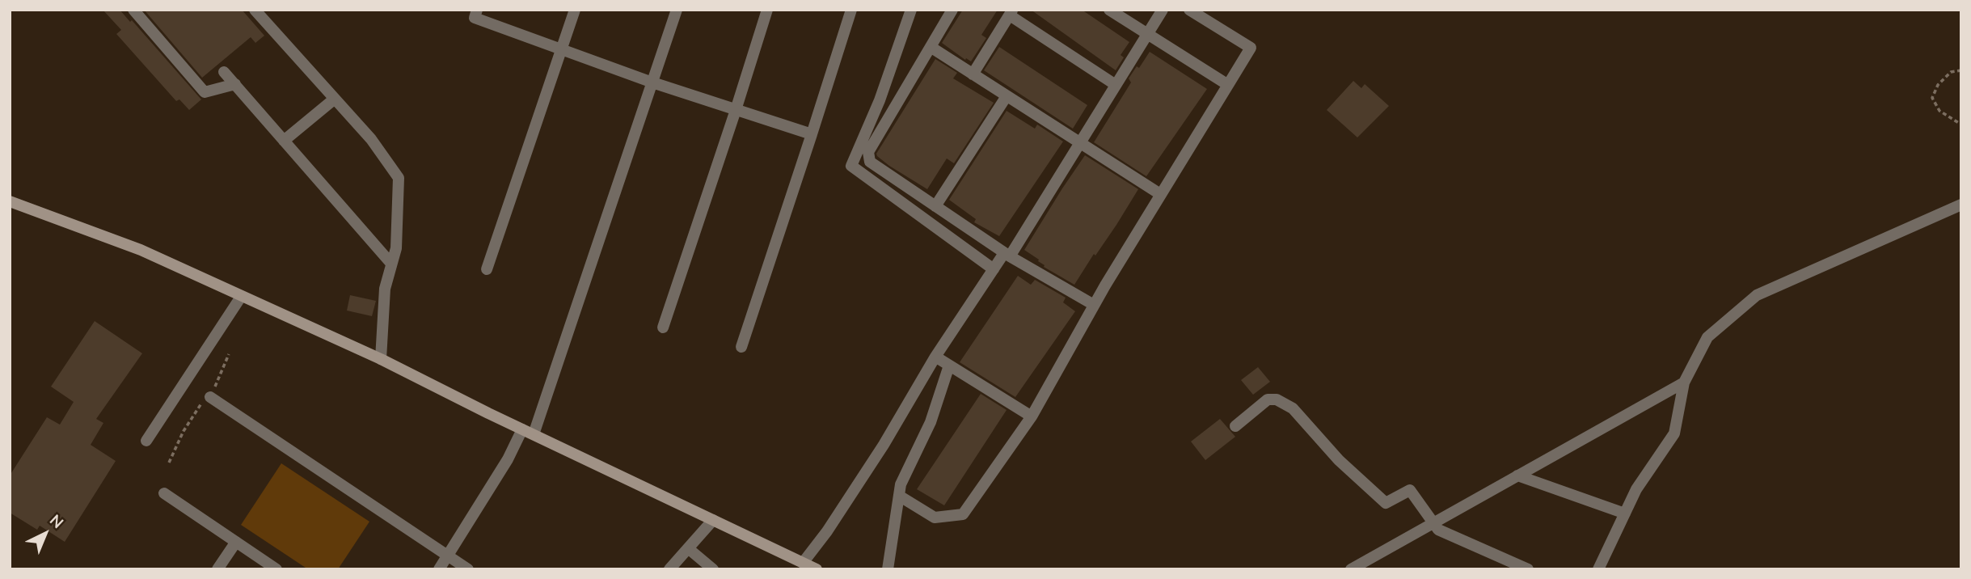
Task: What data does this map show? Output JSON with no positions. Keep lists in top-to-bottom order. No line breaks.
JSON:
{"north":"top right"}
